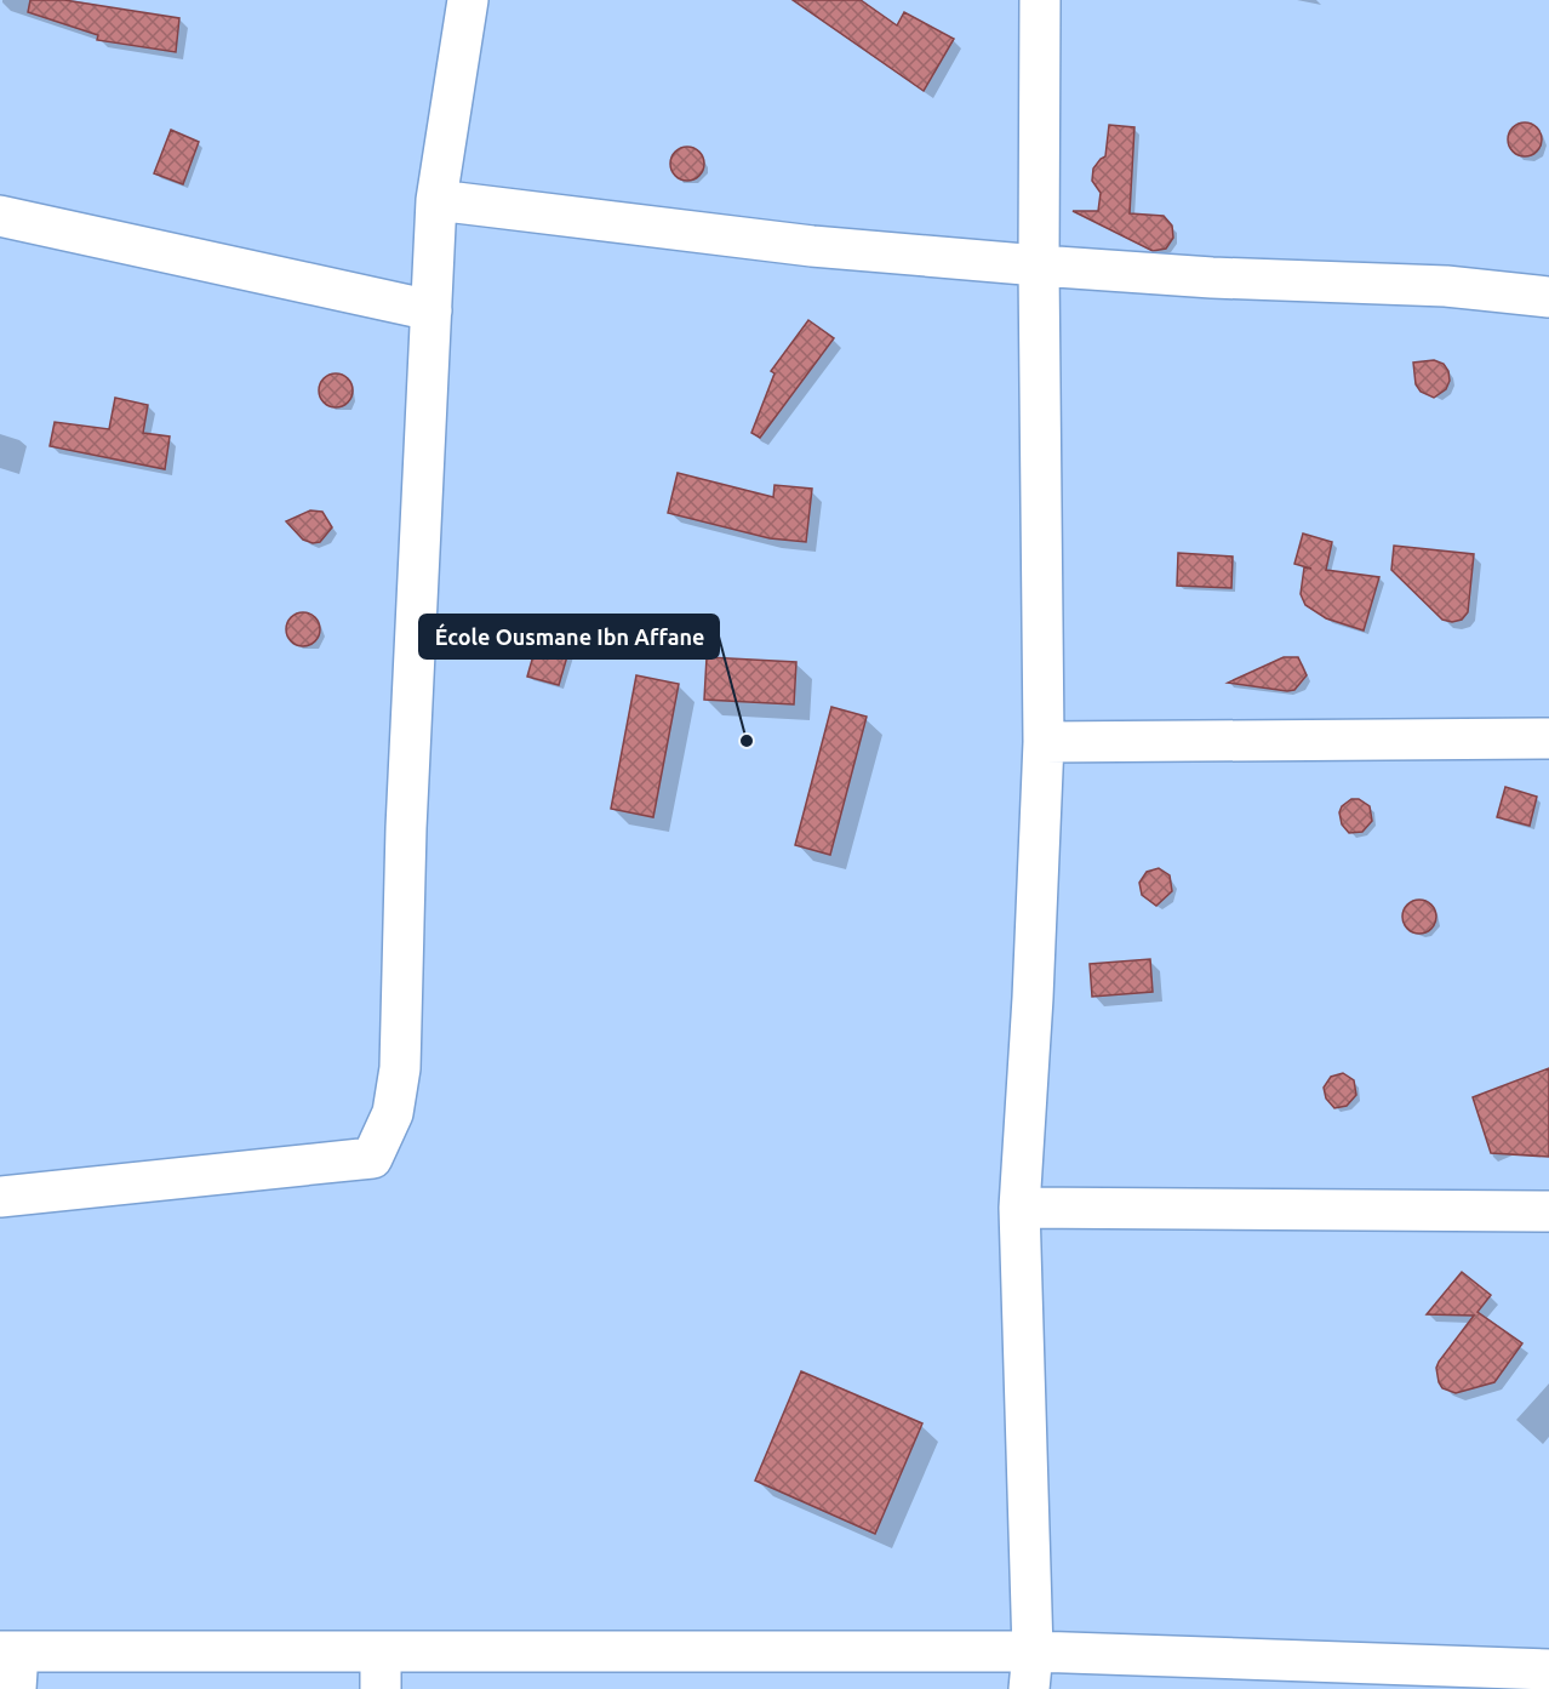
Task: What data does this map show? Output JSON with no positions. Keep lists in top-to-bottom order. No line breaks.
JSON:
{"places":["École Ousmane Ibn Affane"]}
